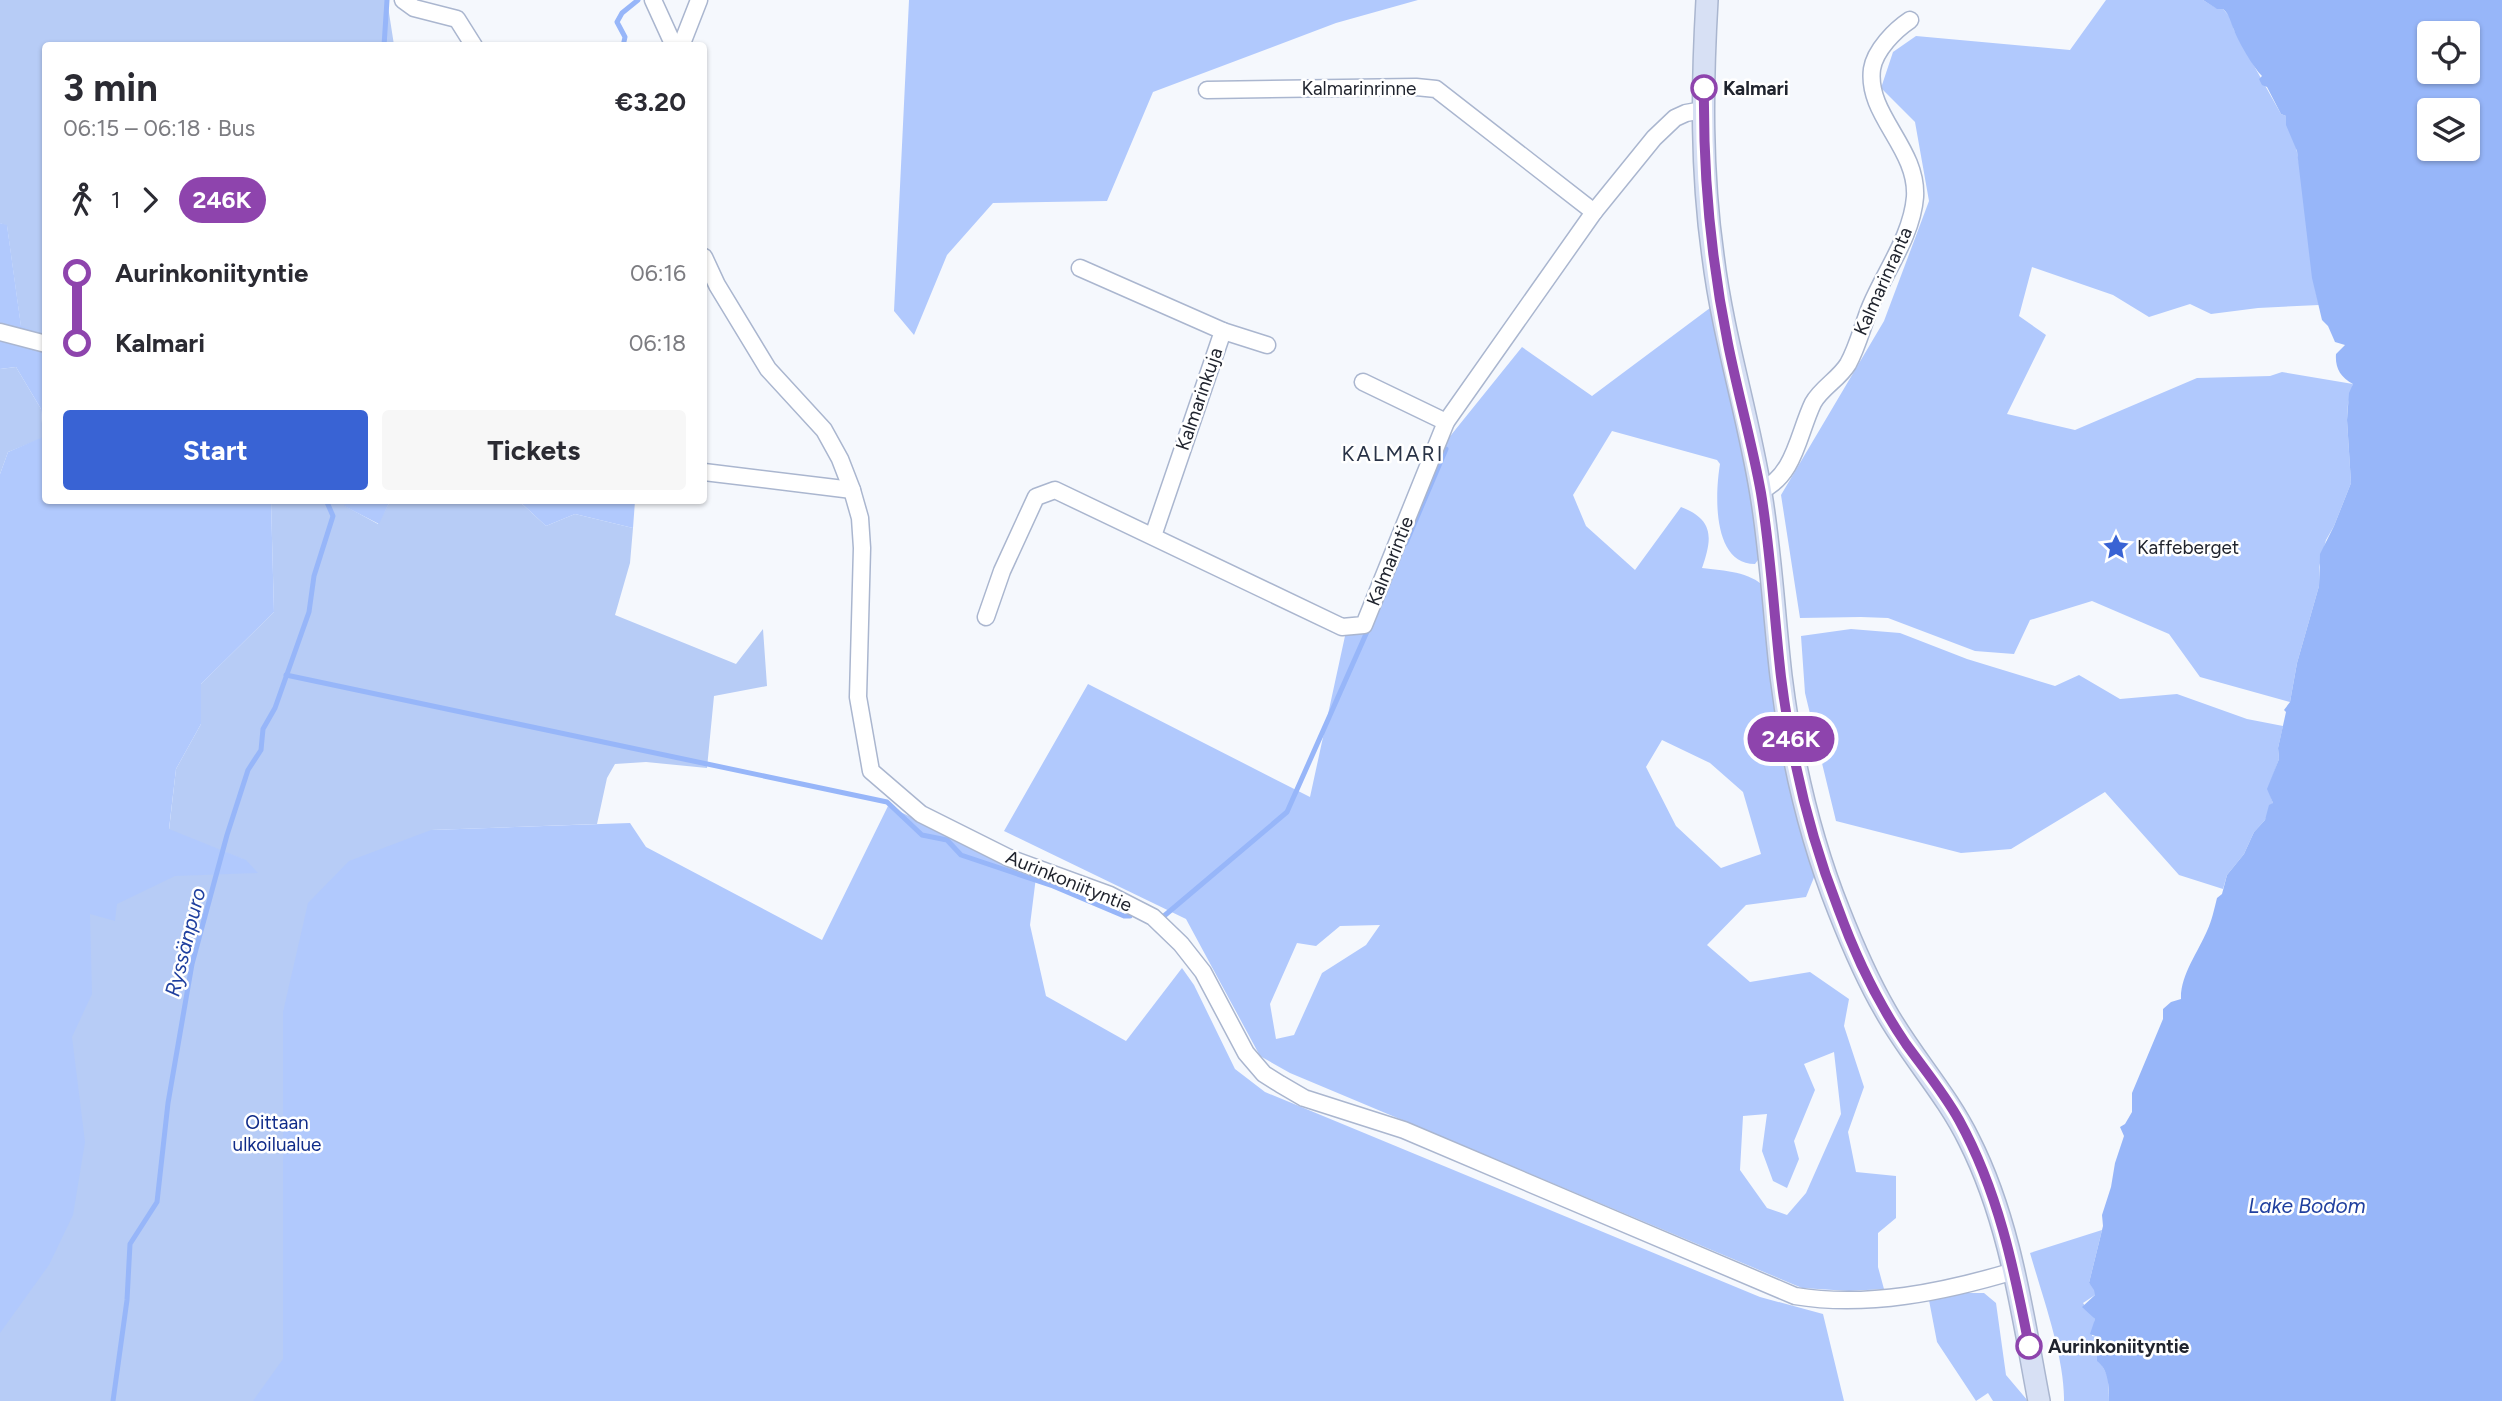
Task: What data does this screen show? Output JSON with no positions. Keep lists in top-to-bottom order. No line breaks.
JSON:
{"streets":{"street":["Kalmarinrinne","Kalmarinranta","Kalmarinkuja","Kalmarintie","Aurinkoniityntie"]},"crossings":[["Kalmarinrinne","Kalmarintie"],["Kalmarinkuja","Kalmarintie"]],"districts":["KALMARI"],"water":["Ryssänpuro","Lake Bodom"],"parks":["Oittaan ulkoilualue"],"places":{"other":["Kalmari","Aurinkoniityntie"],"place":["Kaffeberget"]},"lines":["bus line 246K"],"page":{"on_map":"246K","heading":["3 min","06:15 – 06:18 · Bus","€3.20"],"legs":["1","246K"],"list":[{"name":"Aurinkoniityntie","value":"06:16"},{"name":"Kalmari","value":"06:18"}],"buttons":["Start","Tickets"]}}
